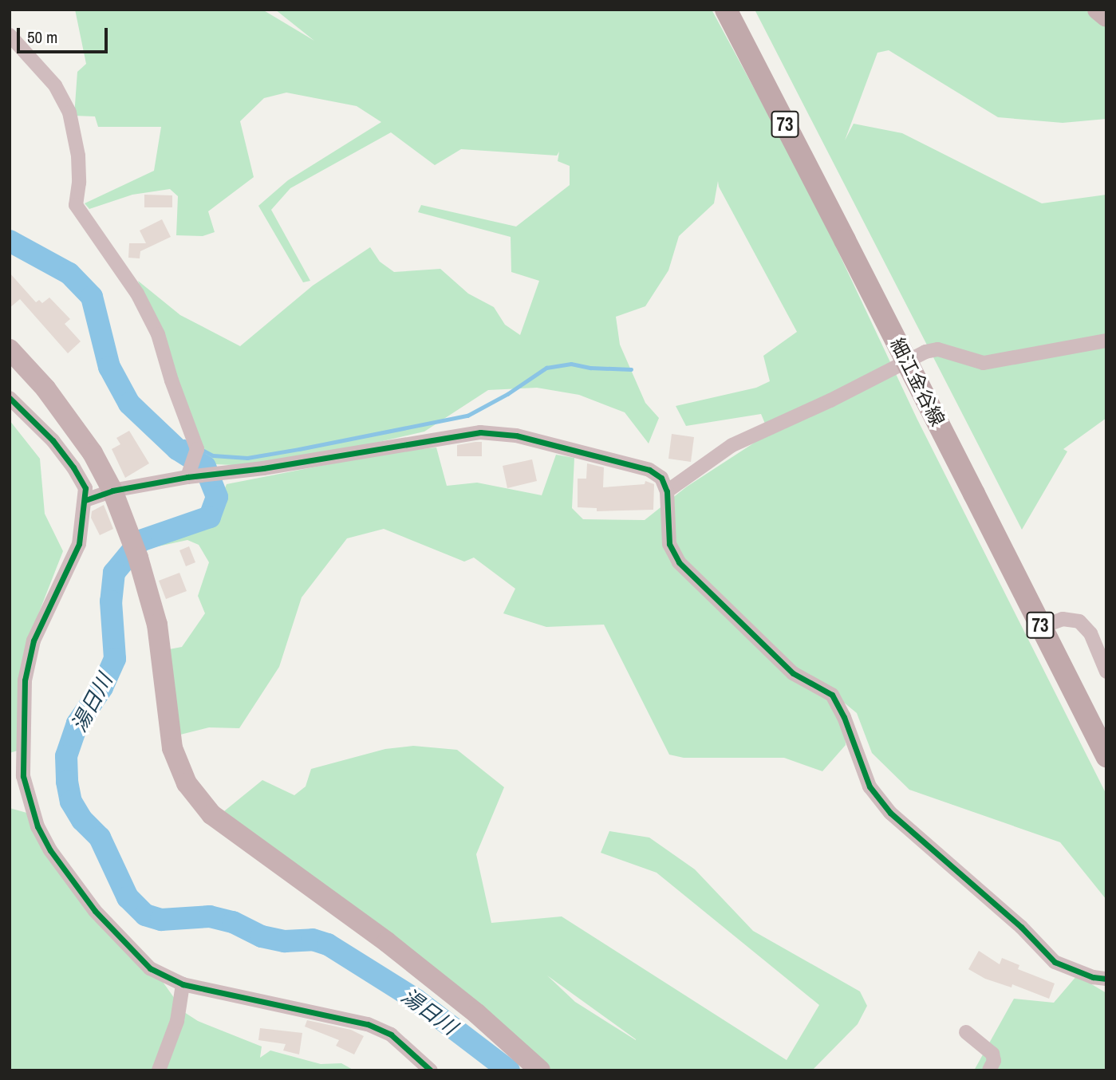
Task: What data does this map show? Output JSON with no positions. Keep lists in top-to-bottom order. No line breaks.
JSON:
{"streets":{"main road":["73","細江金谷線"]},"water":["湯日川"],"scale_bar":"50 m"}
